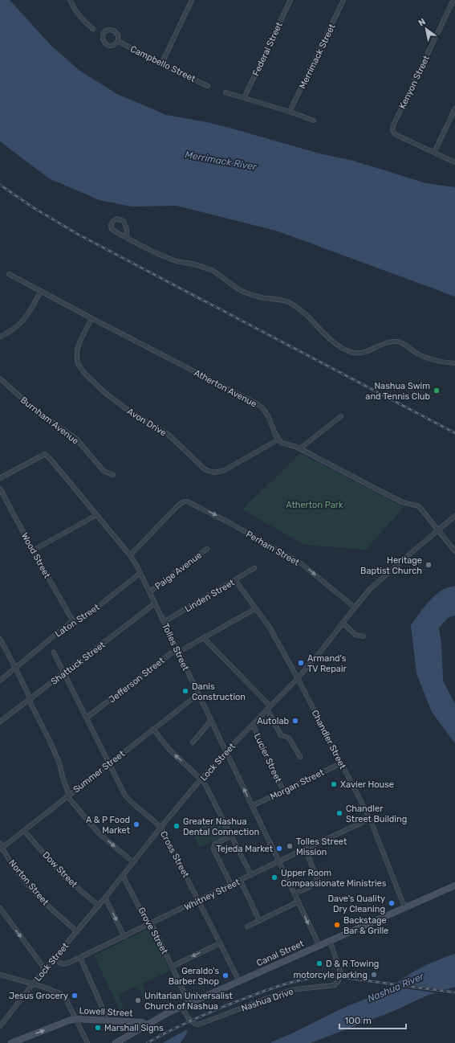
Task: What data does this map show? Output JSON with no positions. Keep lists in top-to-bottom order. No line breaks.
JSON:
{"streets":{"street":["Federal Street","Merrimack Street","Campbello Street","Kenyon Street","Atherton Avenue","Burnham Avenue","Avon Drive","Perham Street","Wood Street","Paige Avenue","Linden Street","Laton Street","Tolles Street","Shattuck Street","Jefferson Street","Chandler Street","Lucier Street","Lock Street","Summer Street","Morgan Street","Cross Street","Dow Street","Norton Street","Whitney Street","Grove Street","Canal Street","Nashua Drive","Lowell Street"]},"crossings":[["Atherton Avenue","Avon Drive"],["Perham Street","Tolles Street"],["Perham Street","Lock Street"],["Wood Street","Laton Street"],["Paige Avenue","Tolles Street"],["Linden Street","Tolles Street"],["Linden Street","Chandler Street"],["Laton Street","Tolles Street"],["Tolles Street","Shattuck Street"],["Tolles Street","Jefferson Street"],["Tolles Street","Lock Street"],["Tolles Street","Summer Street"],["Tolles Street","Morgan Street"],["Tolles Street","Whitney Street"],["Tolles Street","Canal Street"],["Shattuck Street","Cross Street"],["Jefferson Street","Chandler Street"],["Jefferson Street","Cross Street"],["Chandler Street","Lock Street"],["Chandler Street","Morgan Street"],["Chandler Street","Whitney Street"],["Chandler Street","Canal Street"],["Lucier Street","Lock Street"],["Lucier Street","Morgan Street"],["Lock Street","Cross Street"],["Lock Street","Dow Street"],["Lock Street","Norton Street"],["Lock Street","Whitney Street"],["Lock Street","Grove Street"],["Summer Street","Cross Street"],["Summer Street","Dow Street"],["Summer Street","Norton Street"],["Cross Street","Whitney Street"],["Cross Street","Canal Street"],["Whitney Street","Grove Street"],["Grove Street","Canal Street"],["Canal Street","Nashua Drive"],["Canal Street","Lowell Street"]],"one_way":["Perham Street","Lowell Street"],"water":["Merrimack River","Nashua River"],"parks":["Atherton Park"],"places":["Nashua Swim and Tennis Club","Heritage Baptist Church","Armand's TV Repair","Danis Construction","Autolab","Xavier House","Chandler Street Building","A & P Food Market","Greater Nashua Dental Connection","Tolles Street Mission","Tejeda Market","Upper Room Compassionate Ministries","Dave's Quality Dry Cleaning","Backstage Bar & Grille","D & R Towing","motorcyle parking","Geraldo's Barber Shop","Jesus Grocery","Unitarian Universalist Church of Nashua","Marshall Signs"],"scale_bar":"100 m","north":"top left"}
